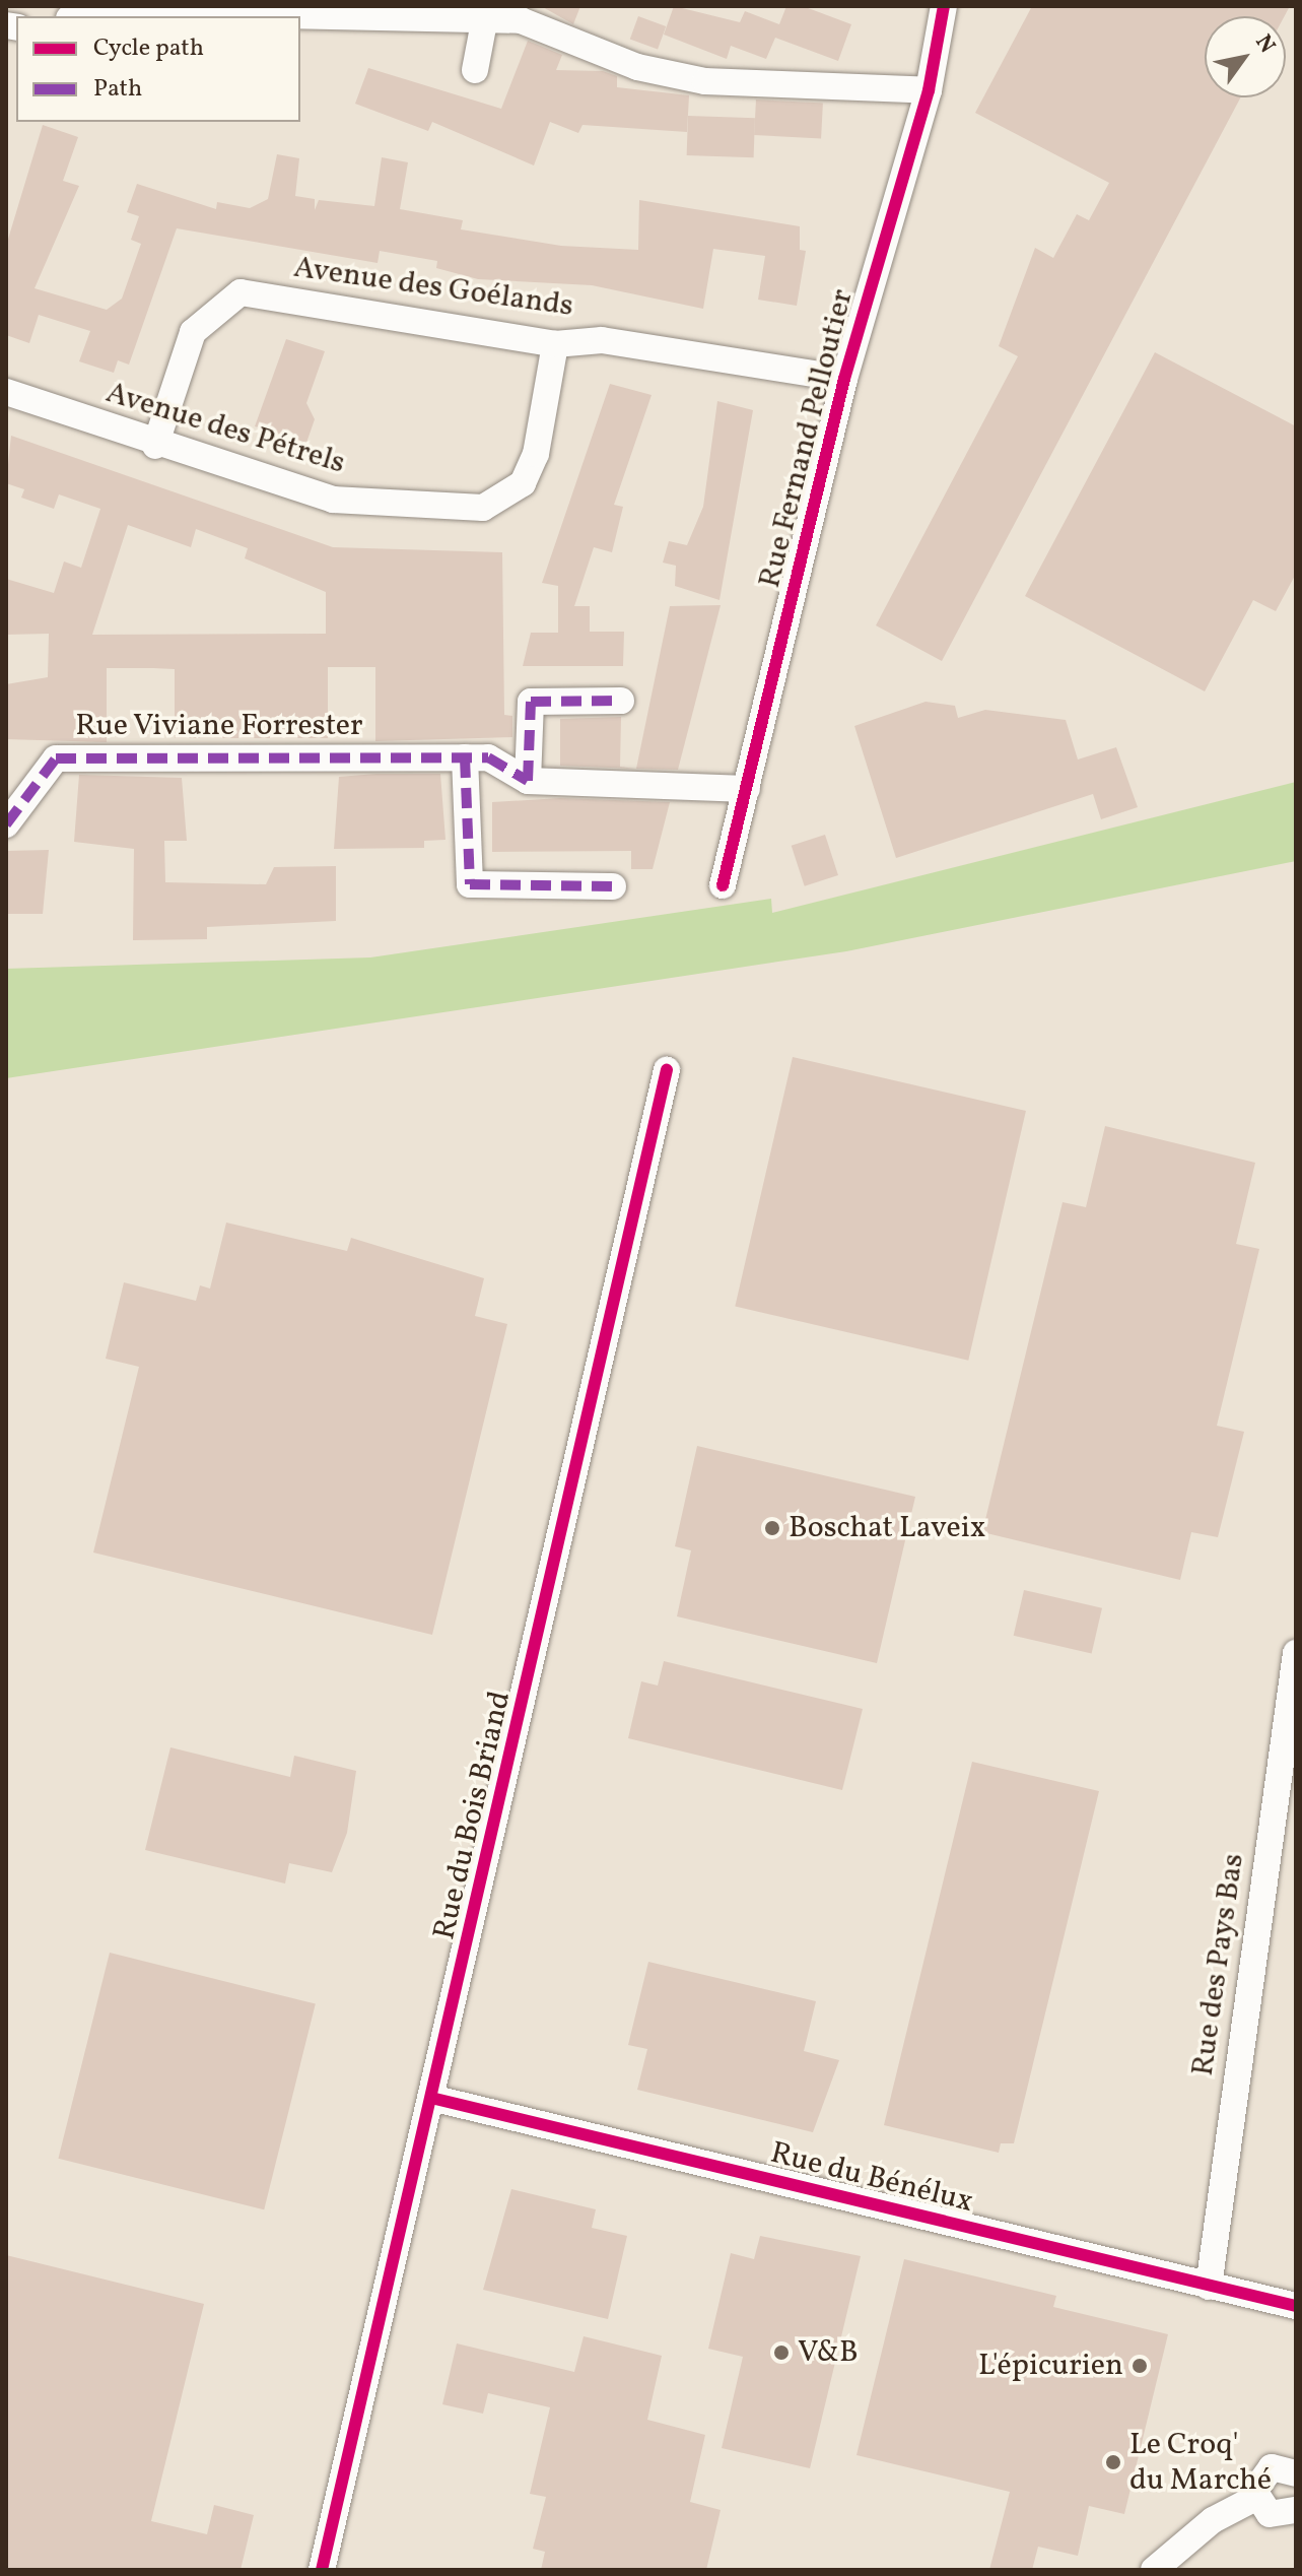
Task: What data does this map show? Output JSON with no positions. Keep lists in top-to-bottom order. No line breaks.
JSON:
{"streets":{"street":["Avenue des Goélands","Avenue des Pétrels","Rue Fernand Pelloutier","Rue Viviane Forrester","Rue du Bois Briand","Rue des Pays Bas","Rue du Bénélux"]},"crossings":[["Avenue des Goélands","Avenue des Pétrels"],["Avenue des Goélands","Rue Fernand Pelloutier"],["Rue Fernand Pelloutier","Rue Viviane Forrester"],["Rue du Bois Briand","Rue du Bénélux"],["Rue des Pays Bas","Rue du Bénélux"]],"places":["Boschat Laveix","V&B","L'épicurien","Le Croq' du Marché"],"legend":["Cycle path","Path"],"north":"top right"}
